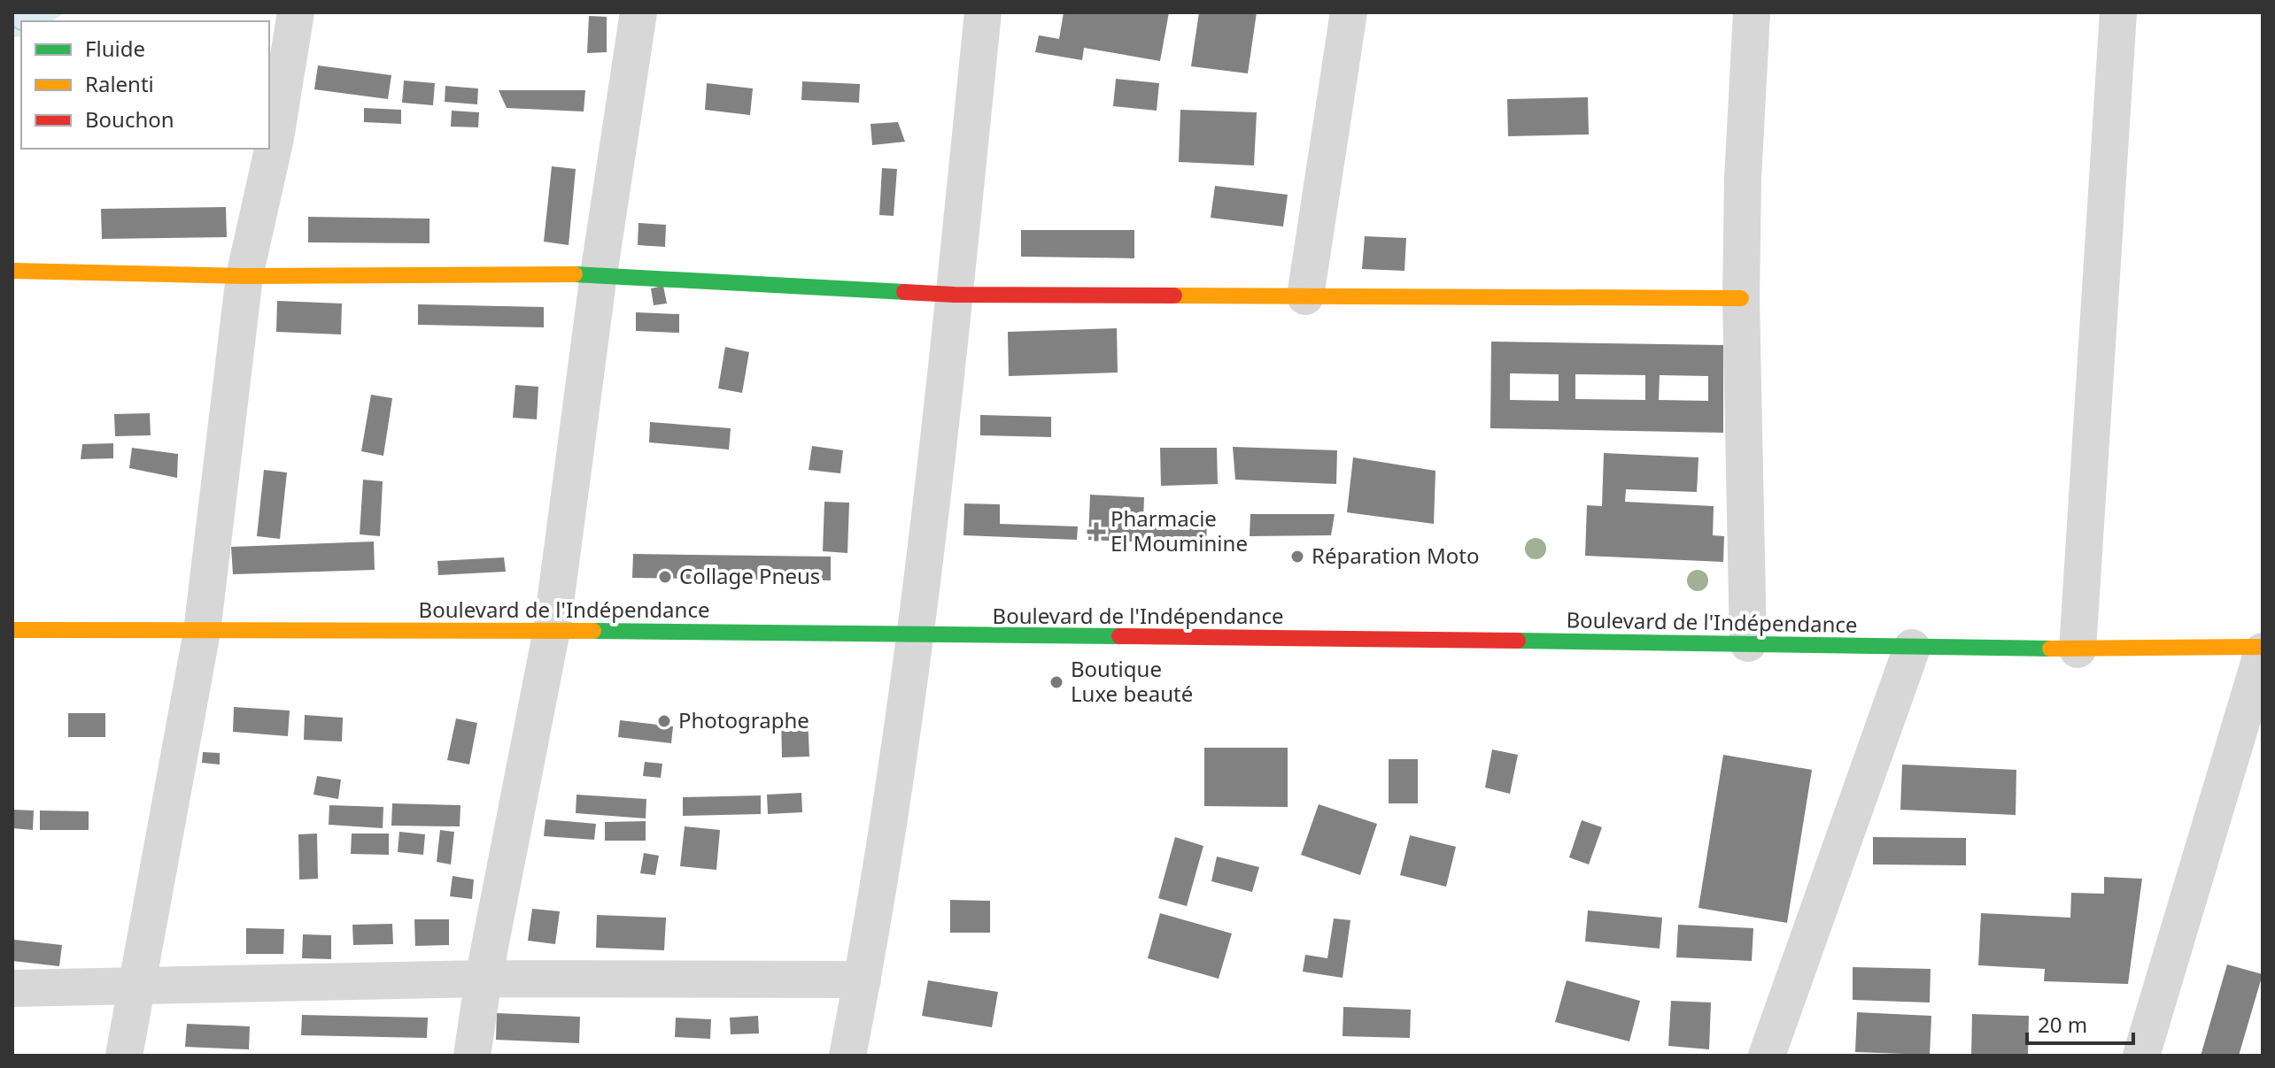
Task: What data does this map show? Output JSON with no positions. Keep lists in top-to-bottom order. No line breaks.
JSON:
{"streets":{"main road":["Boulevard de l'Indépendance"]},"places":{"health":["Pharmacie El Mouminine"],"other":["Réparation Moto","Collage Pneus","Boutique Luxe beauté","Photographe"]},"legend":["Fluide","Ralenti","Bouchon"],"scale_bar":"20 m"}
